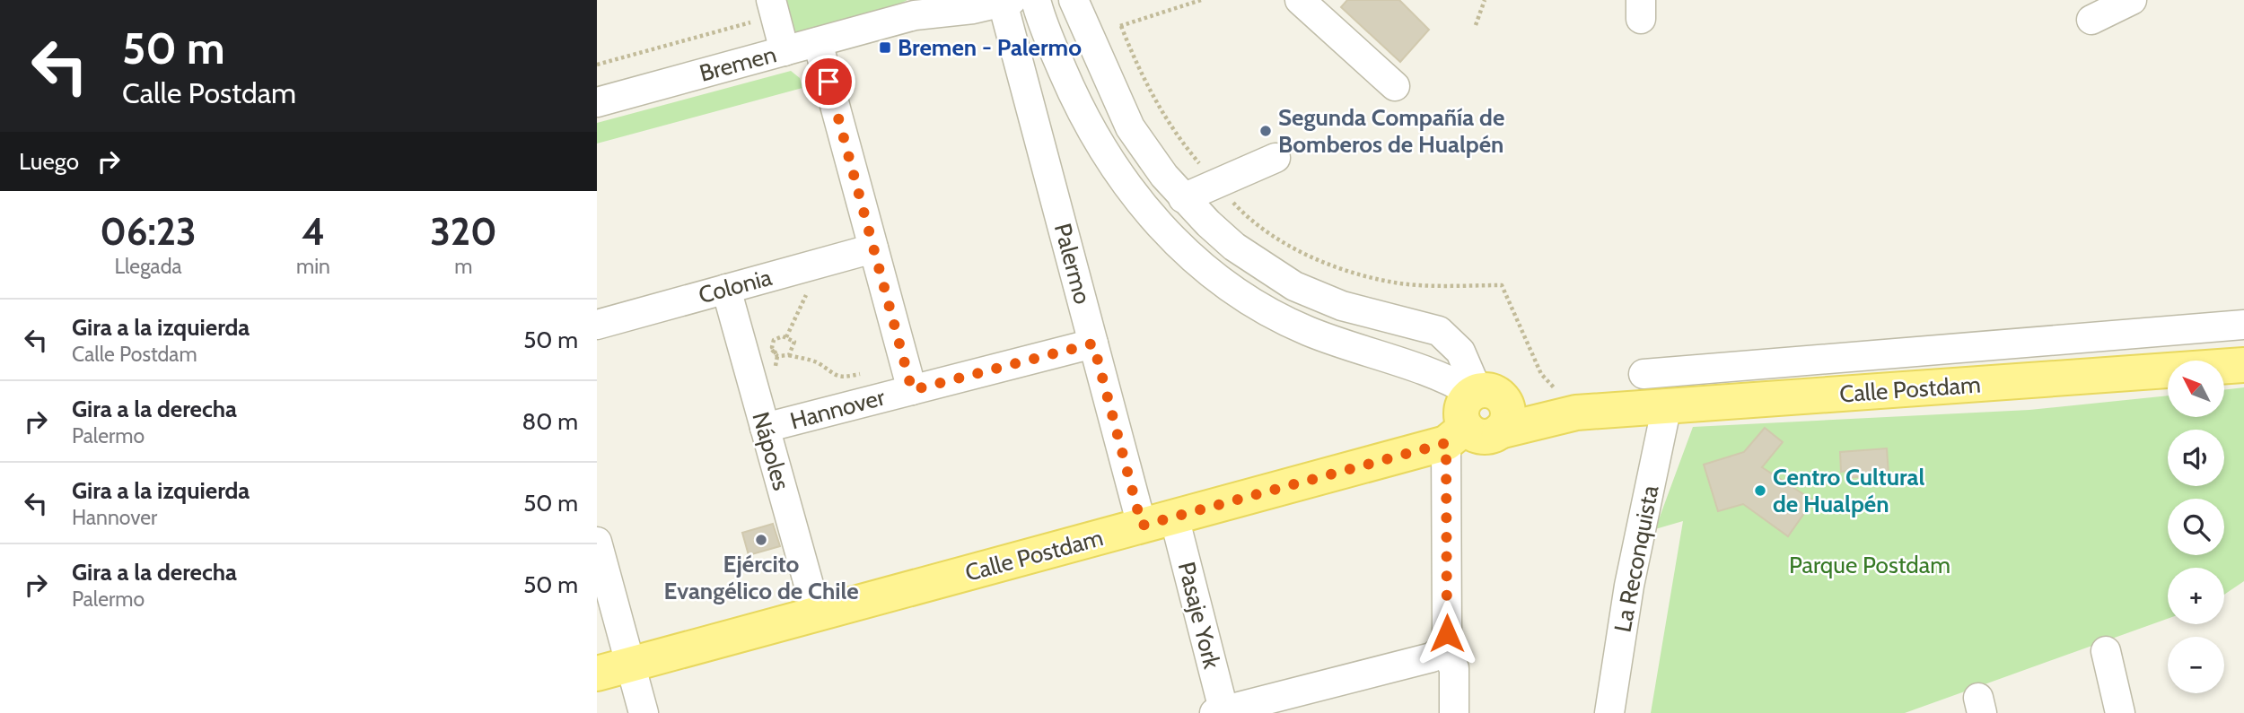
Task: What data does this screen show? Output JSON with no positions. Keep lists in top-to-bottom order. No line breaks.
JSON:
{"streets":{"main road":["Calle Postdam"],"street":["Bremen","Palermo","Colonia","Hannover","Nápoles","La Reconquista","Pasaje York"]},"crossings":[["Bremen","Palermo"],["Palermo","Calle Postdam"],["Palermo","Hannover"],["Palermo","Pasaje York"],["Colonia","Nápoles"],["Calle Postdam","Nápoles"],["Calle Postdam","La Reconquista"],["Calle Postdam","Pasaje York"],["Hannover","Nápoles"]],"parks":["Parque Postdam"],"places":{"transit":["Bremen - Palermo"],"other":["Segunda Compañía de Bomberos de Hualpén","Centro Cultural de Hualpén","Ejército Evangélico de Chile"]},"north":"top left","page":{"turn":["50 m","Calle Postdam"],"then":"Luego","eta":["06:23","Llegada","4","min","320","m"],"list":[{"name":"Gira a la izquierda","note":"Calle Postdam","value":"50 m"},{"name":"Gira a la derecha","note":"Palermo","value":"80 m"},{"name":"Gira a la izquierda","note":"Hannover","value":"50 m"},{"name":"Gira a la derecha","note":"Palermo","value":"50 m"}],"map_buttons":["+","−"]}}
